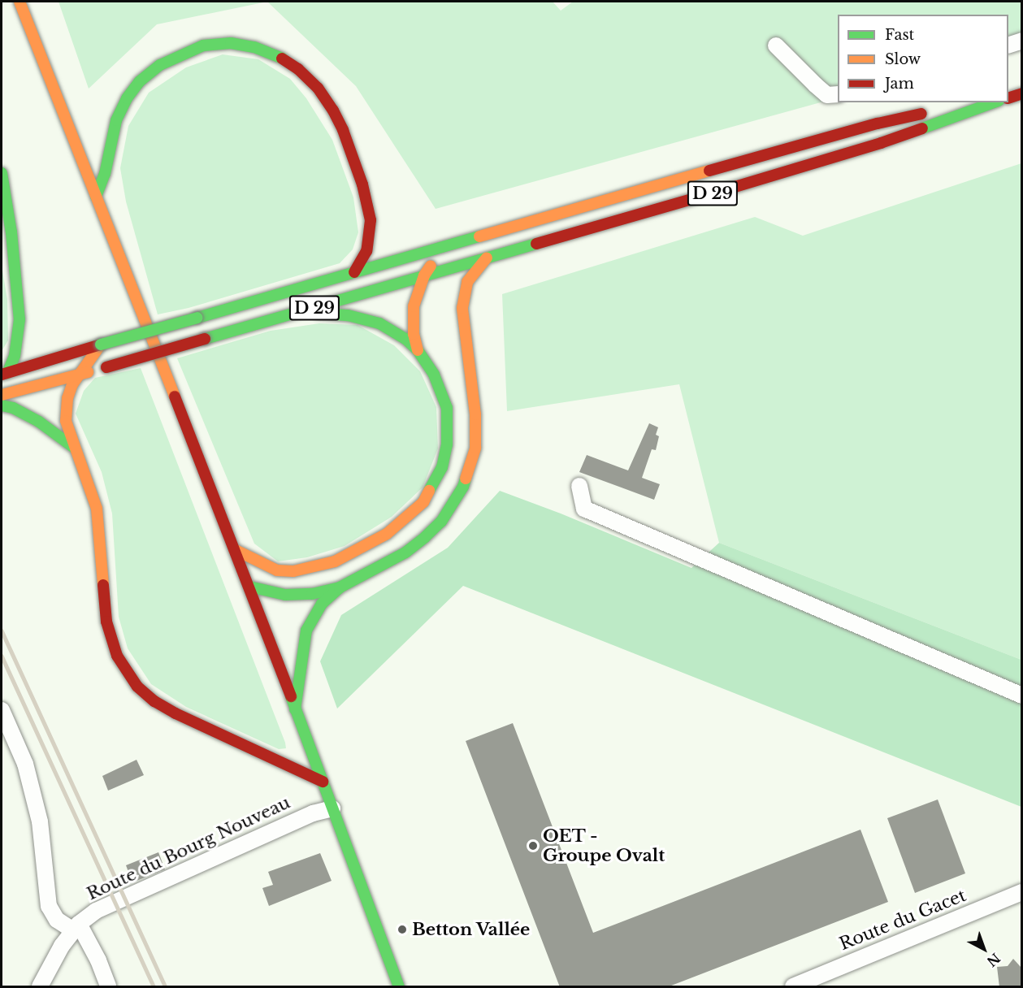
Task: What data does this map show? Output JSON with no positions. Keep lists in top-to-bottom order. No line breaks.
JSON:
{"streets":{"main road":["D 29"],"street":["Route du Bourg Nouveau","Route du Gacet"]},"places":["OET - Groupe Ovalt","Betton Vallée"],"legend":["Fast","Slow","Jam"],"north":"bottom right"}
